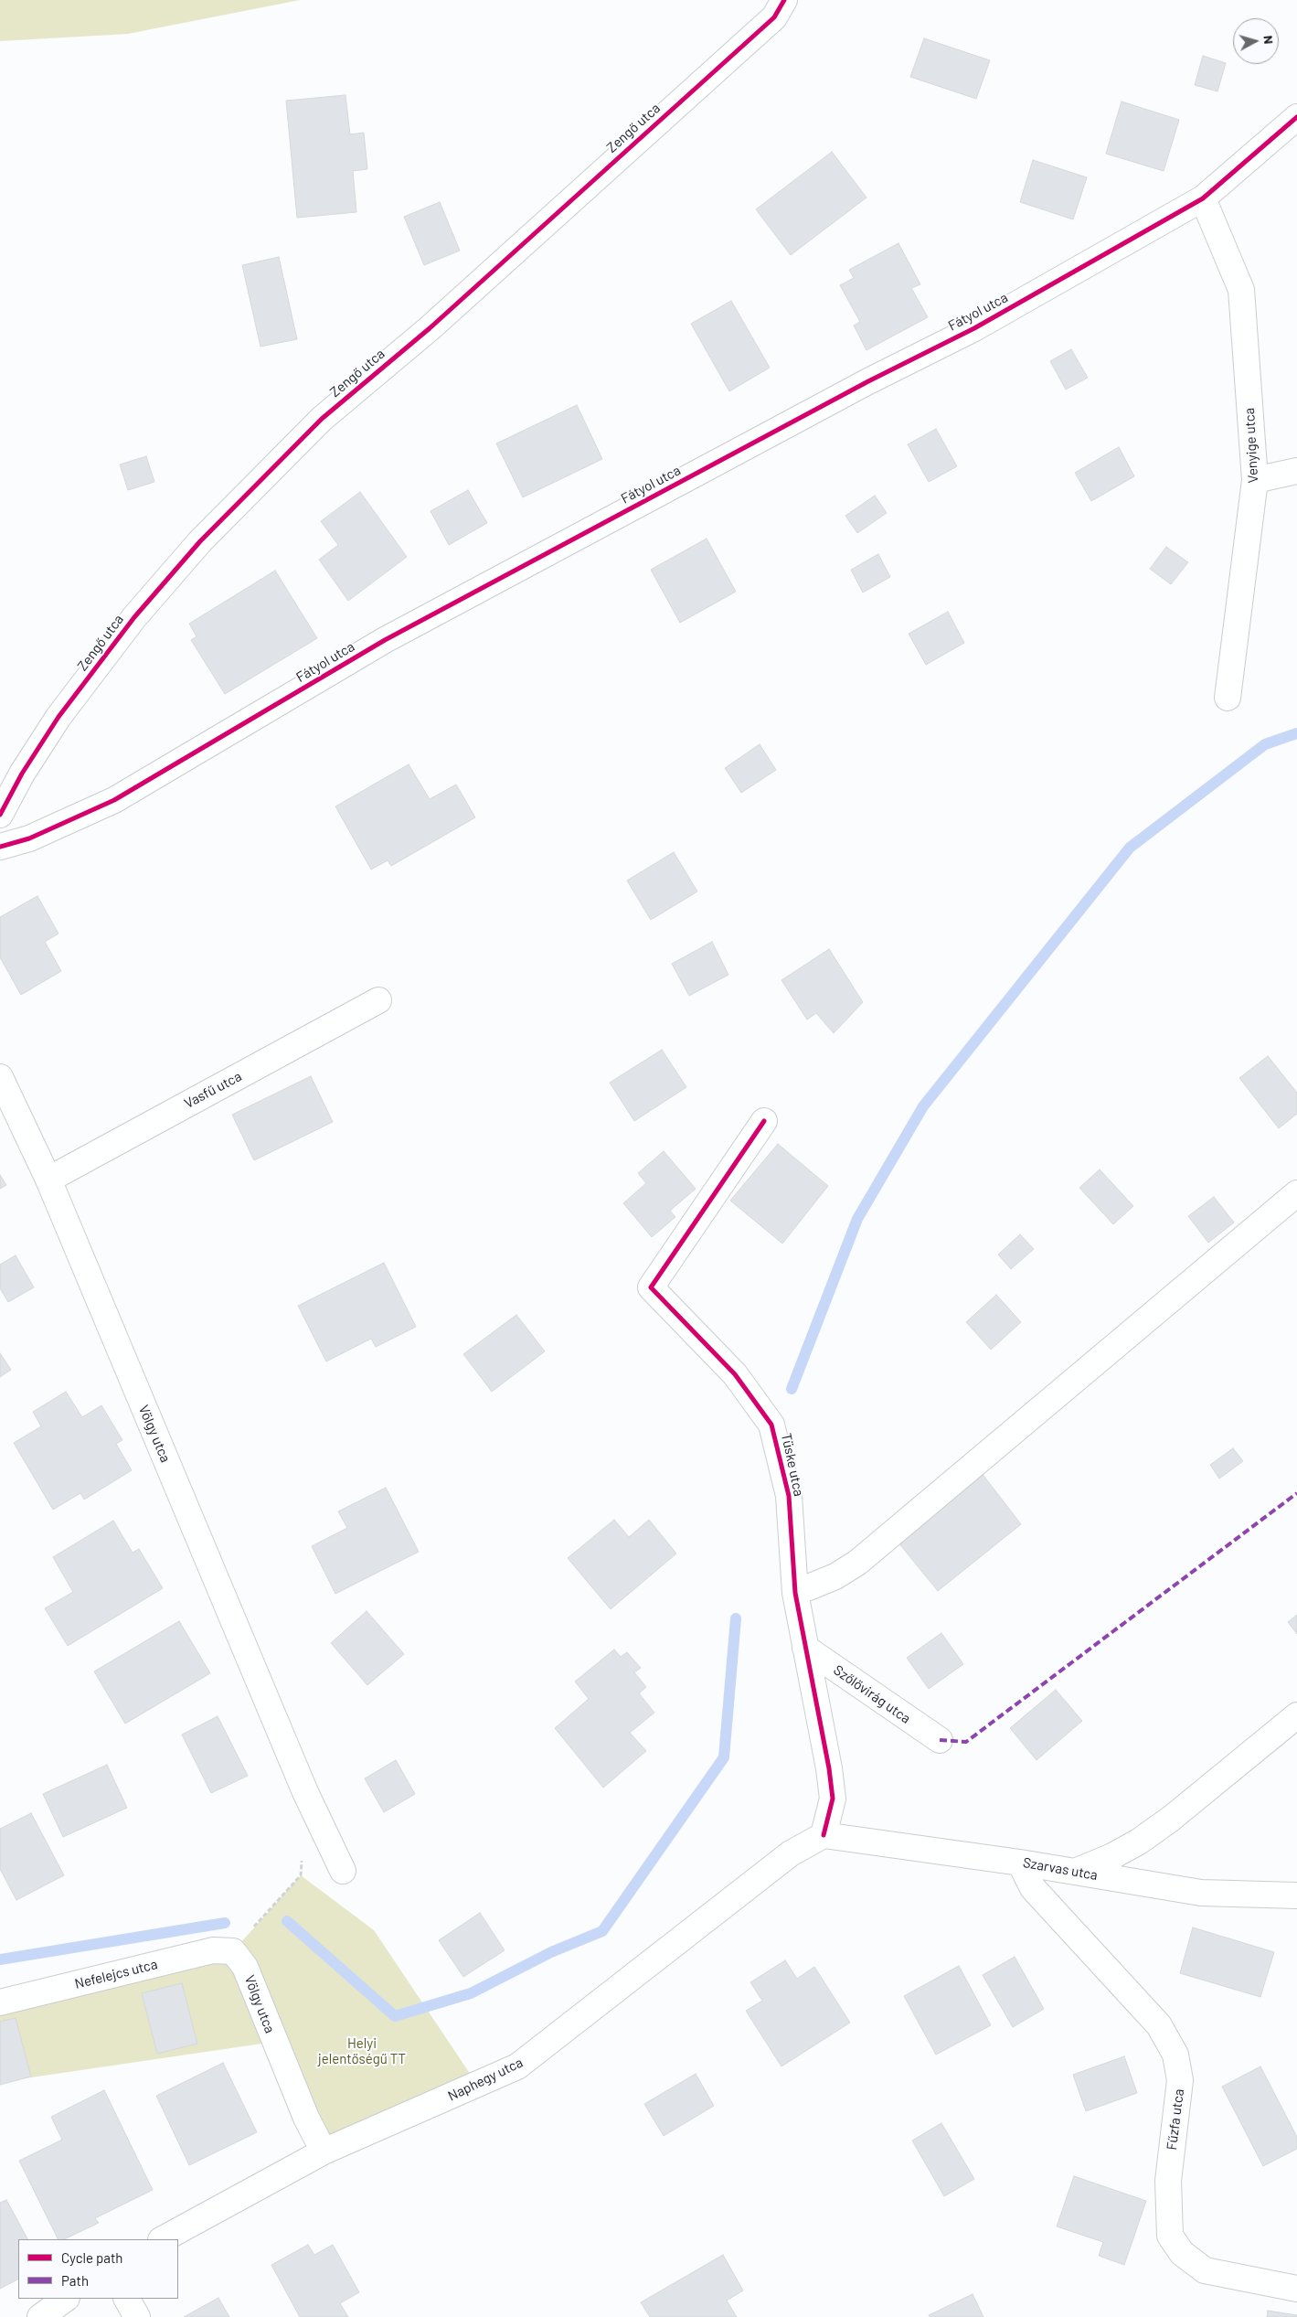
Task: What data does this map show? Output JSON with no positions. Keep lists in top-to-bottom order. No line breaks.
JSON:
{"streets":{"street":["Zengő utca","Fátyol utca","Venyige utca","Vasfű utca","Völgy utca","Tüske utca","Szőlővirág utca","Szarvas utca","Nefelejcs utca","Naphegy utca","Fűzfa utca"]},"crossings":[["Fátyol utca","Venyige utca"],["Vasfű utca","Völgy utca"],["Völgy utca","Nefelejcs utca"],["Völgy utca","Naphegy utca"],["Tüske utca","Szőlővirág utca"],["Tüske utca","Szarvas utca"],["Tüske utca","Naphegy utca"],["Szarvas utca","Naphegy utca"],["Szarvas utca","Fűzfa utca"]],"parks":["Helyi jelentőségű TT"],"legend":["Cycle path","Path"],"north":"right"}
